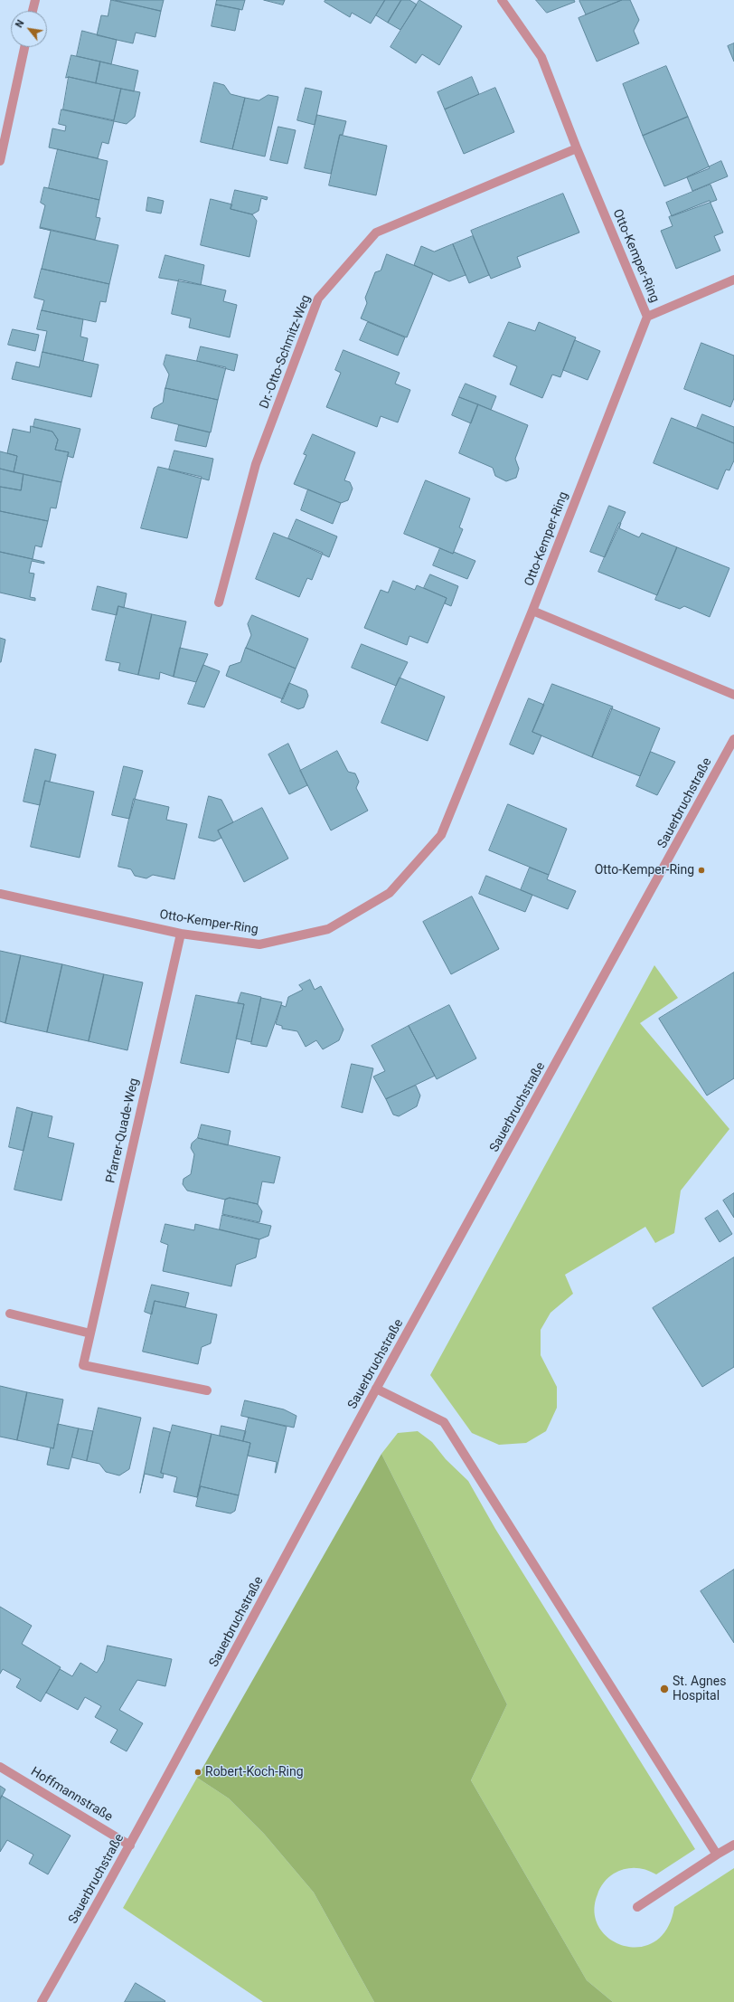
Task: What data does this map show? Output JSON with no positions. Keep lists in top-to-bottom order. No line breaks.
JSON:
{"streets":{"street":["Otto-Kemper-Ring","Dr.-Otto-Schmitz-Weg","Sauerbruchstraße","Pfarrer-Quade-Weg","Hoffmannstraße"]},"crossings":[["Otto-Kemper-Ring","Dr.-Otto-Schmitz-Weg"],["Otto-Kemper-Ring","Pfarrer-Quade-Weg"],["Sauerbruchstraße","Hoffmannstraße"]],"places":["Otto-Kemper-Ring","St. Agnes Hospital","Robert-Koch-Ring"],"north":"top left"}
